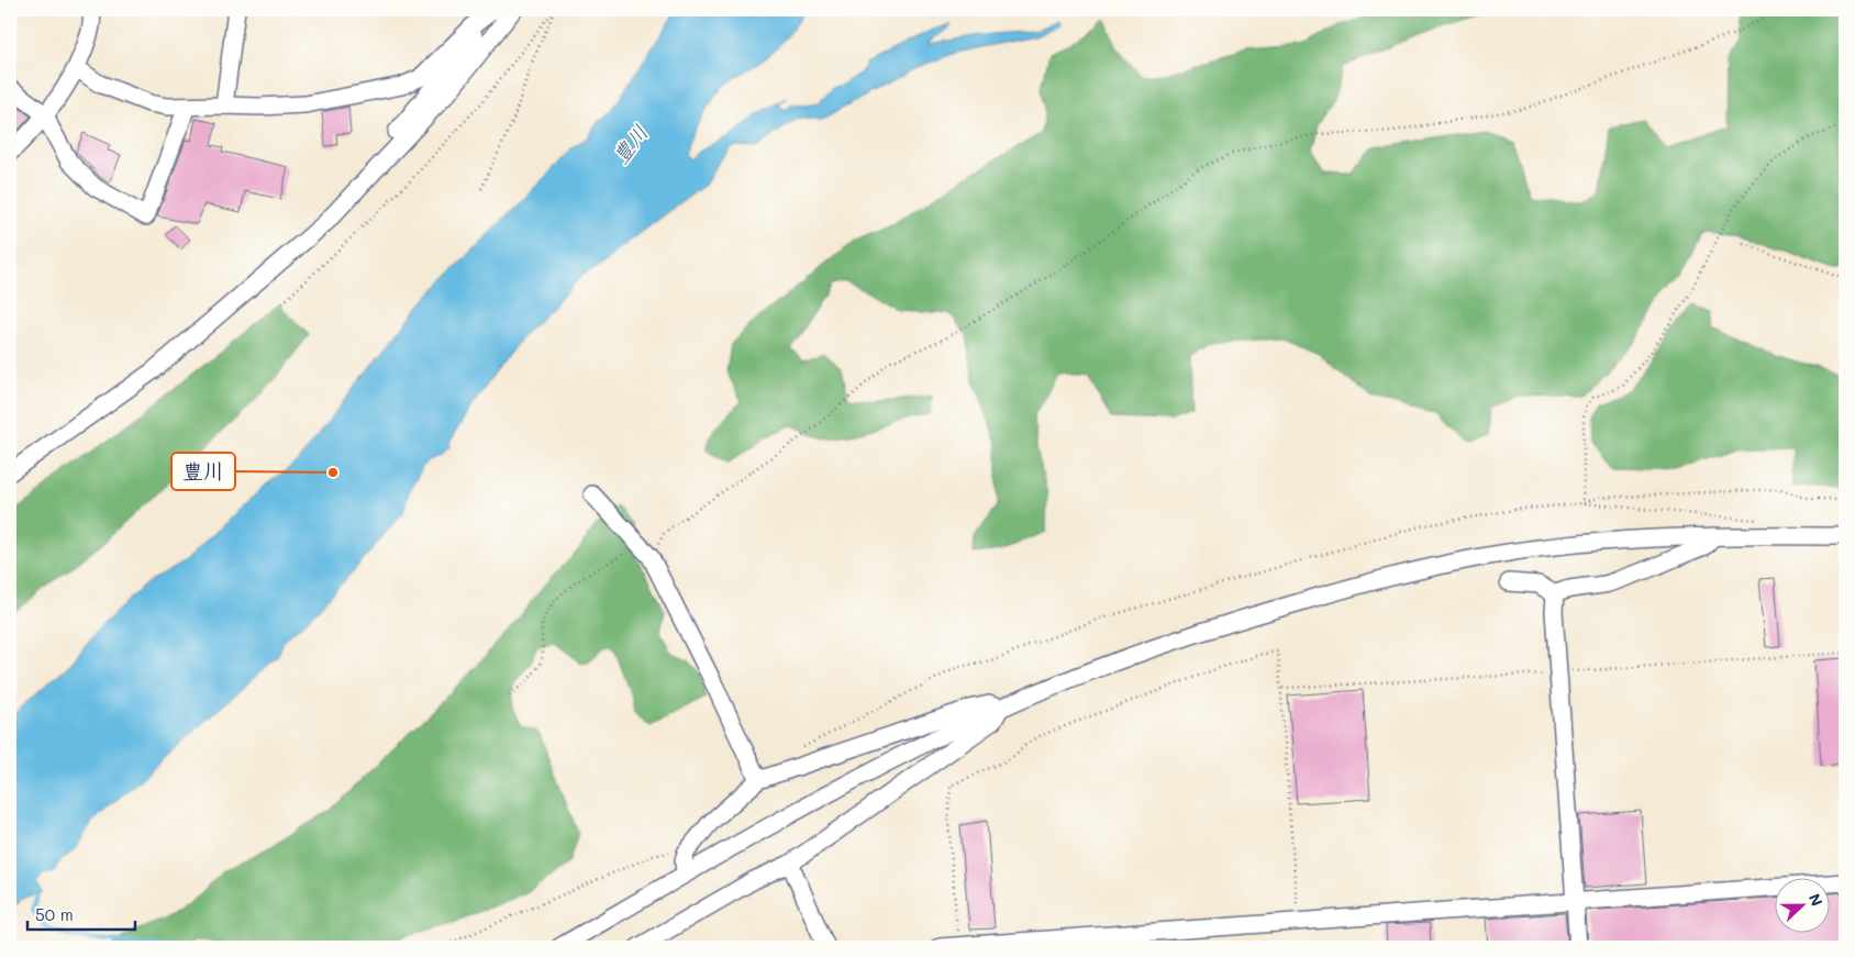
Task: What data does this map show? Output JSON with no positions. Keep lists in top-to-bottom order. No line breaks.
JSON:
{"water":["豊川"],"places":["豊川"],"scale_bar":"50 m","north":"right"}
